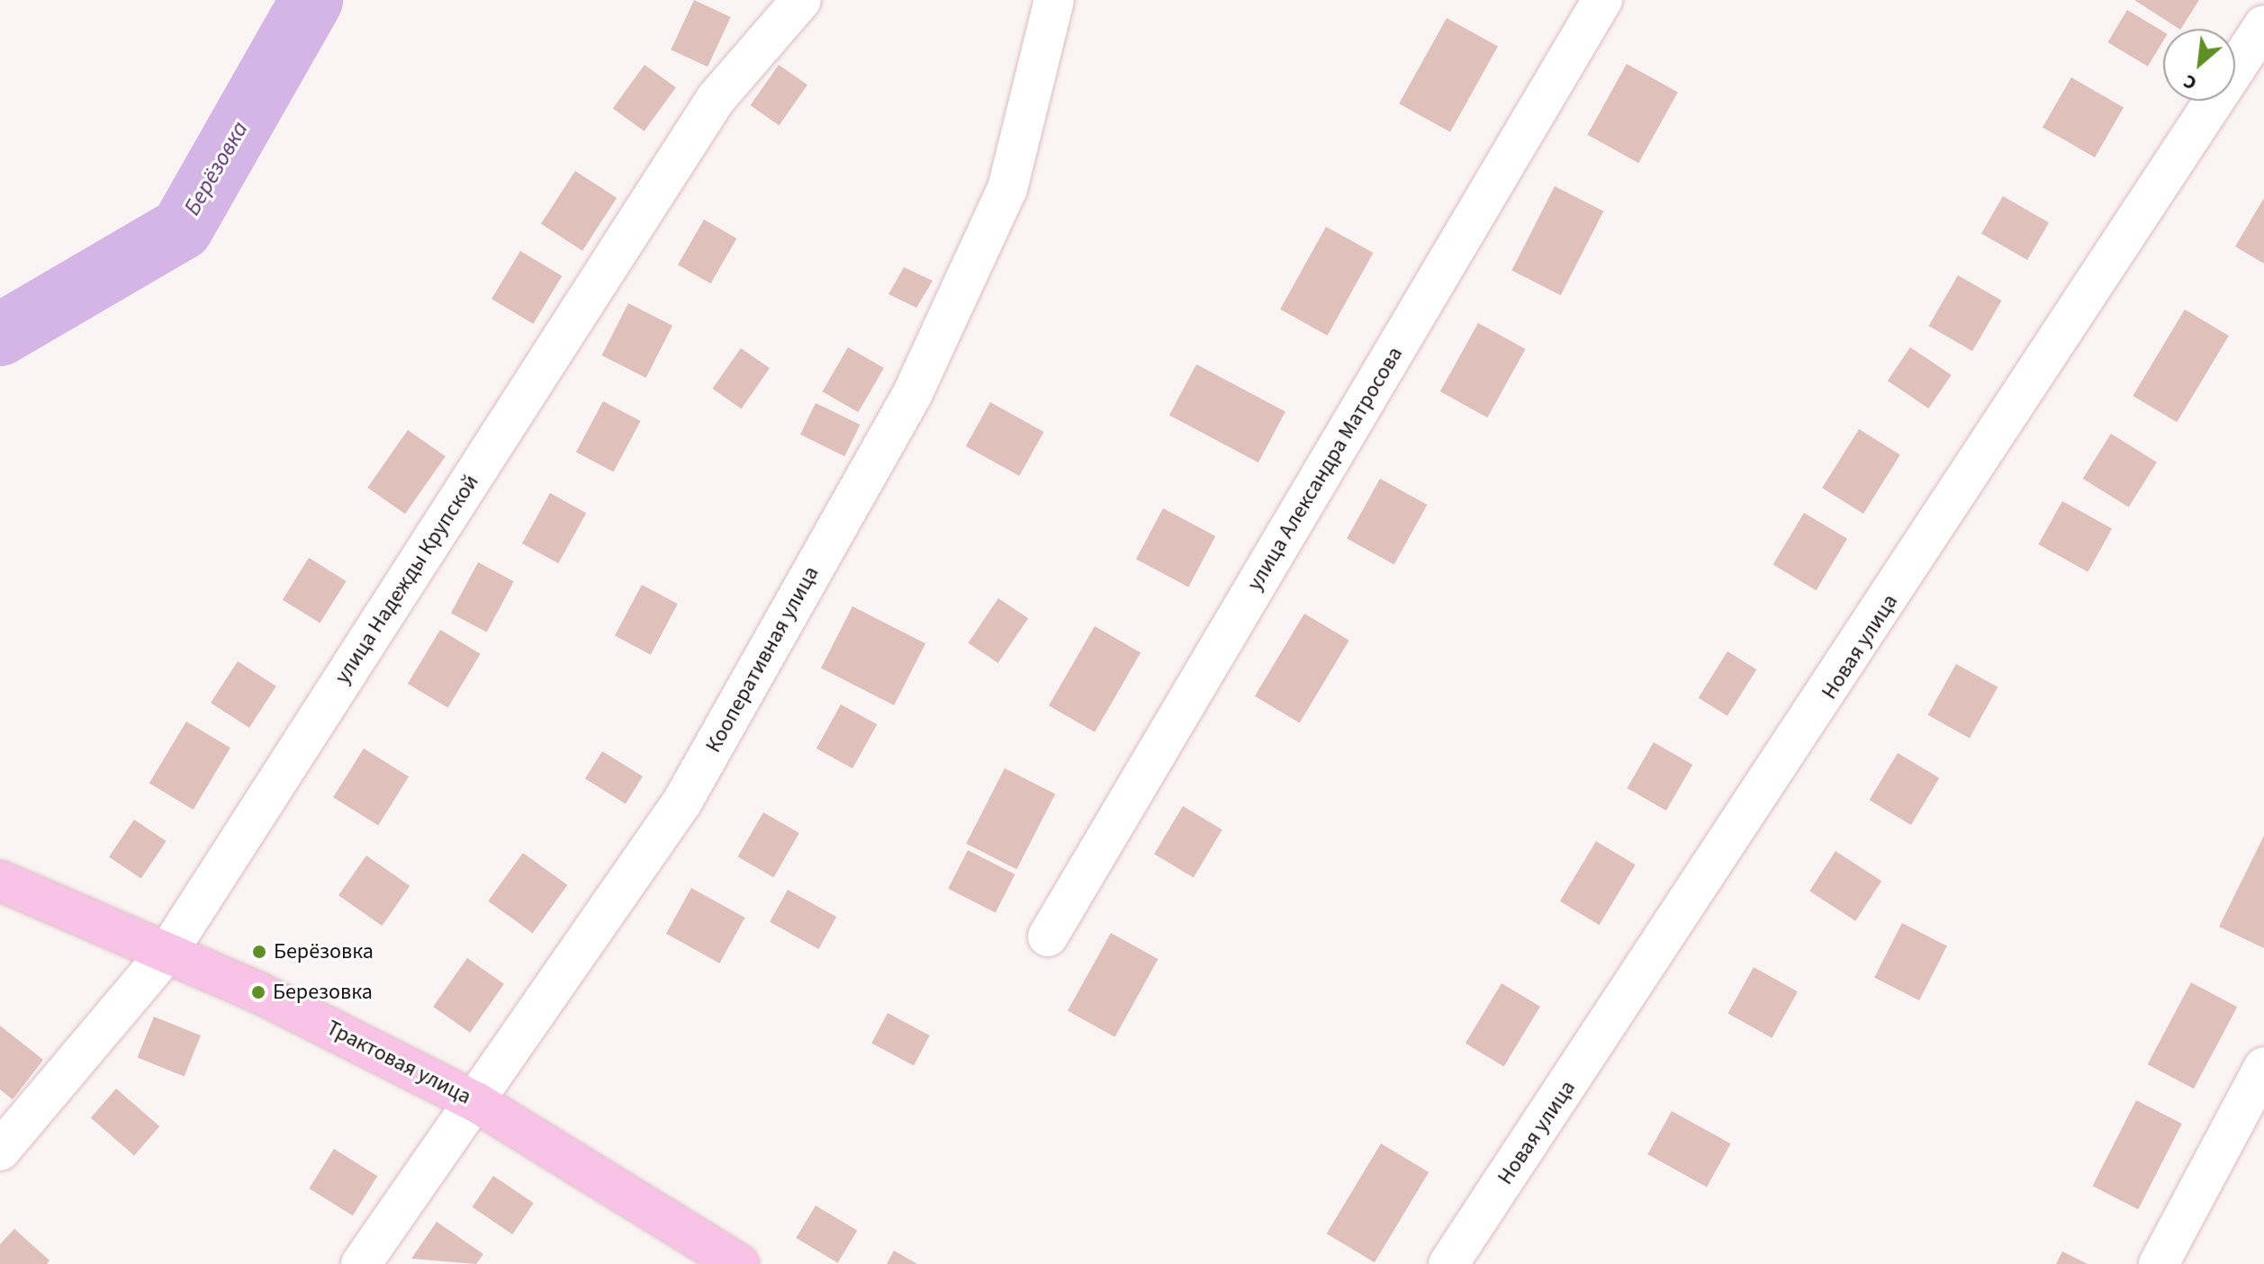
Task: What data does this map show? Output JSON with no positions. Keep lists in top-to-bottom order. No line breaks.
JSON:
{"streets":{"highway":["Трактовая улица"],"street":["улица Александра Матросова","улица Надежды Крупской","Новая улица","Кооперативная улица"]},"crossings":[["улица Надежды Крупской","Трактовая улица"],["Кооперативная улица","Трактовая улица"]],"water":["Берёзовка"],"places":["Берёзовка","Березовка"],"north":"bottom left"}
